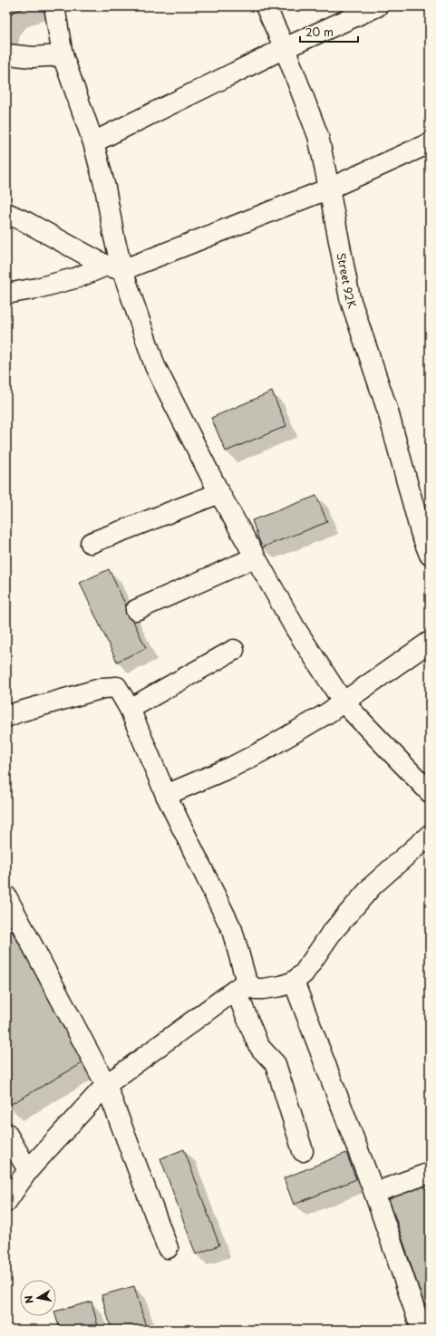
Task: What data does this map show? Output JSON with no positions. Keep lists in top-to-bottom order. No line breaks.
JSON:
{"streets":{"street":["Street 92K"]},"scale_bar":"20 m","north":"left"}
